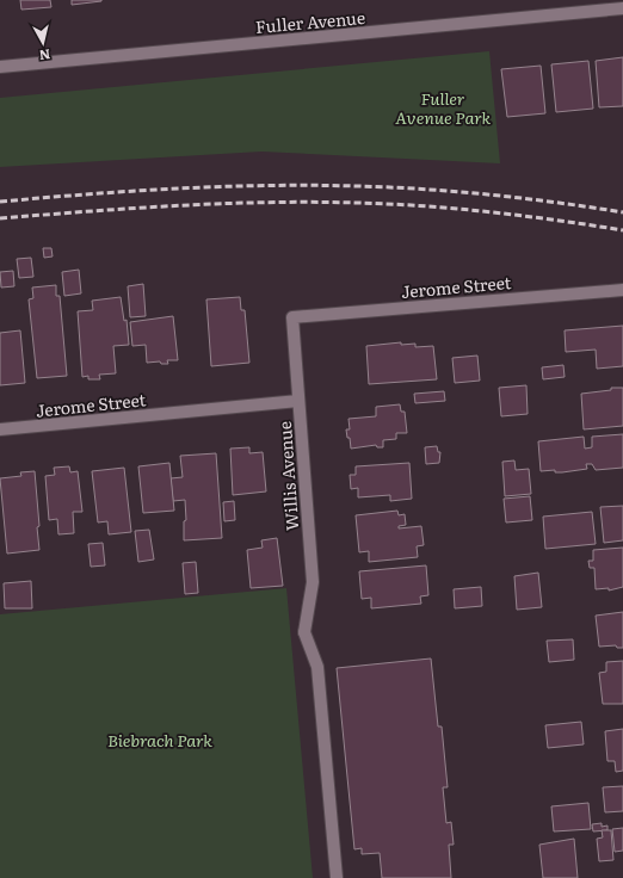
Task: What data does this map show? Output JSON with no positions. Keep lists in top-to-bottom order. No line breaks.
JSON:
{"streets":{"street":["Fuller Avenue","Jerome Street","Willis Avenue"]},"crossings":[["Jerome Street","Willis Avenue"]],"parks":["Fuller Avenue Park","Biebrach Park"],"north":"bottom"}
